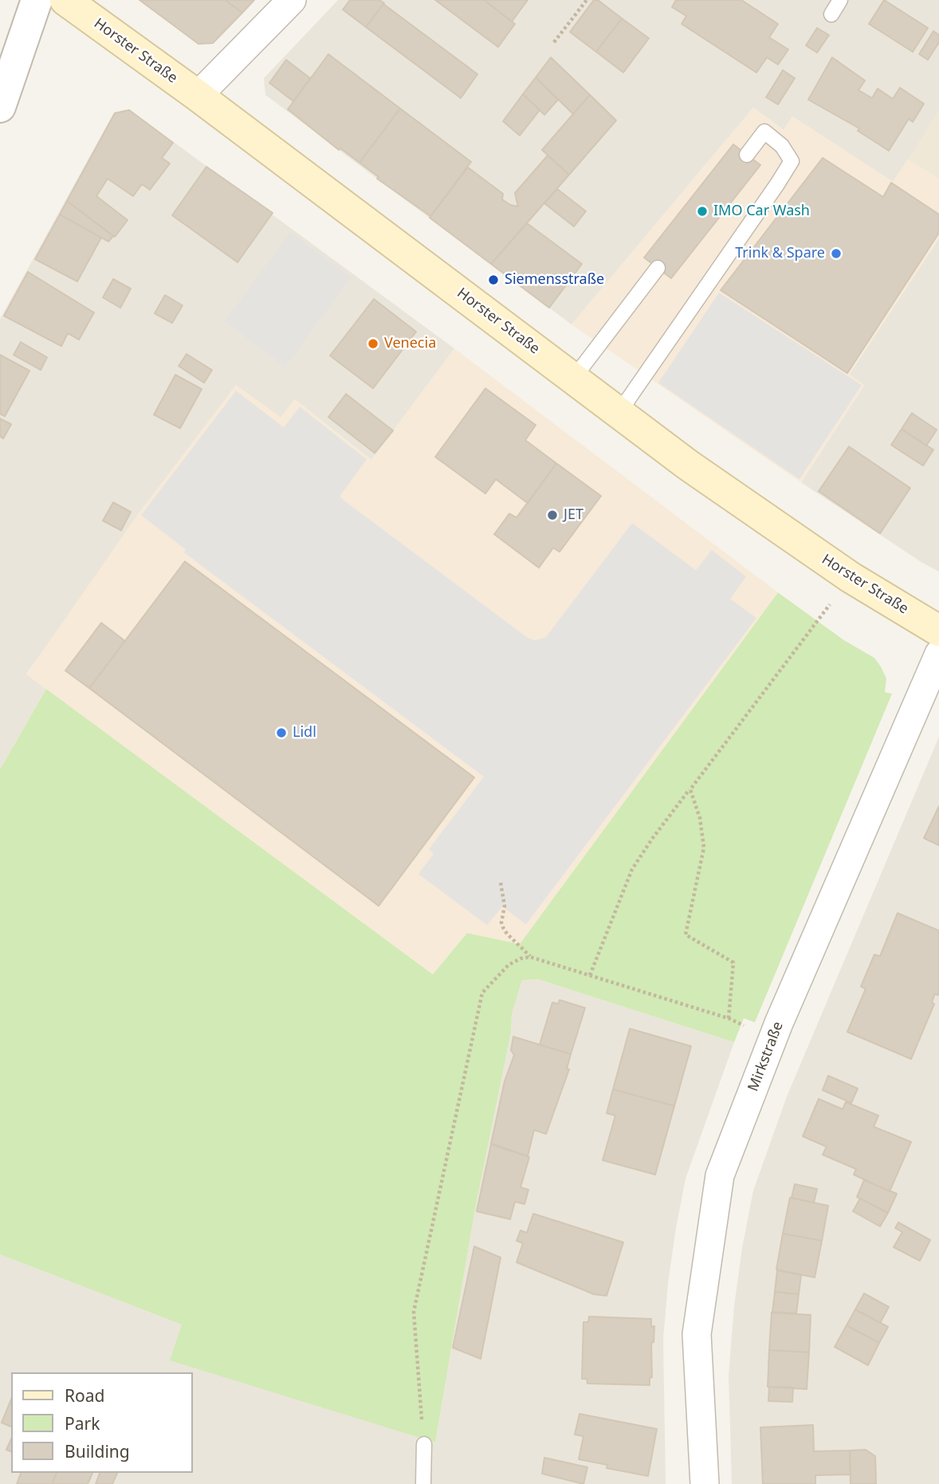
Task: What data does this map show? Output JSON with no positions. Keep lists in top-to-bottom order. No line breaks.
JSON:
{"streets":{"main road":["Horster Straße"],"street":["Mirkstraße"]},"places":["IMO Car Wash","Trink & Spare","Siemensstraße","Venecia","JET","Lidl"],"legend":["Road","Park","Building"]}
